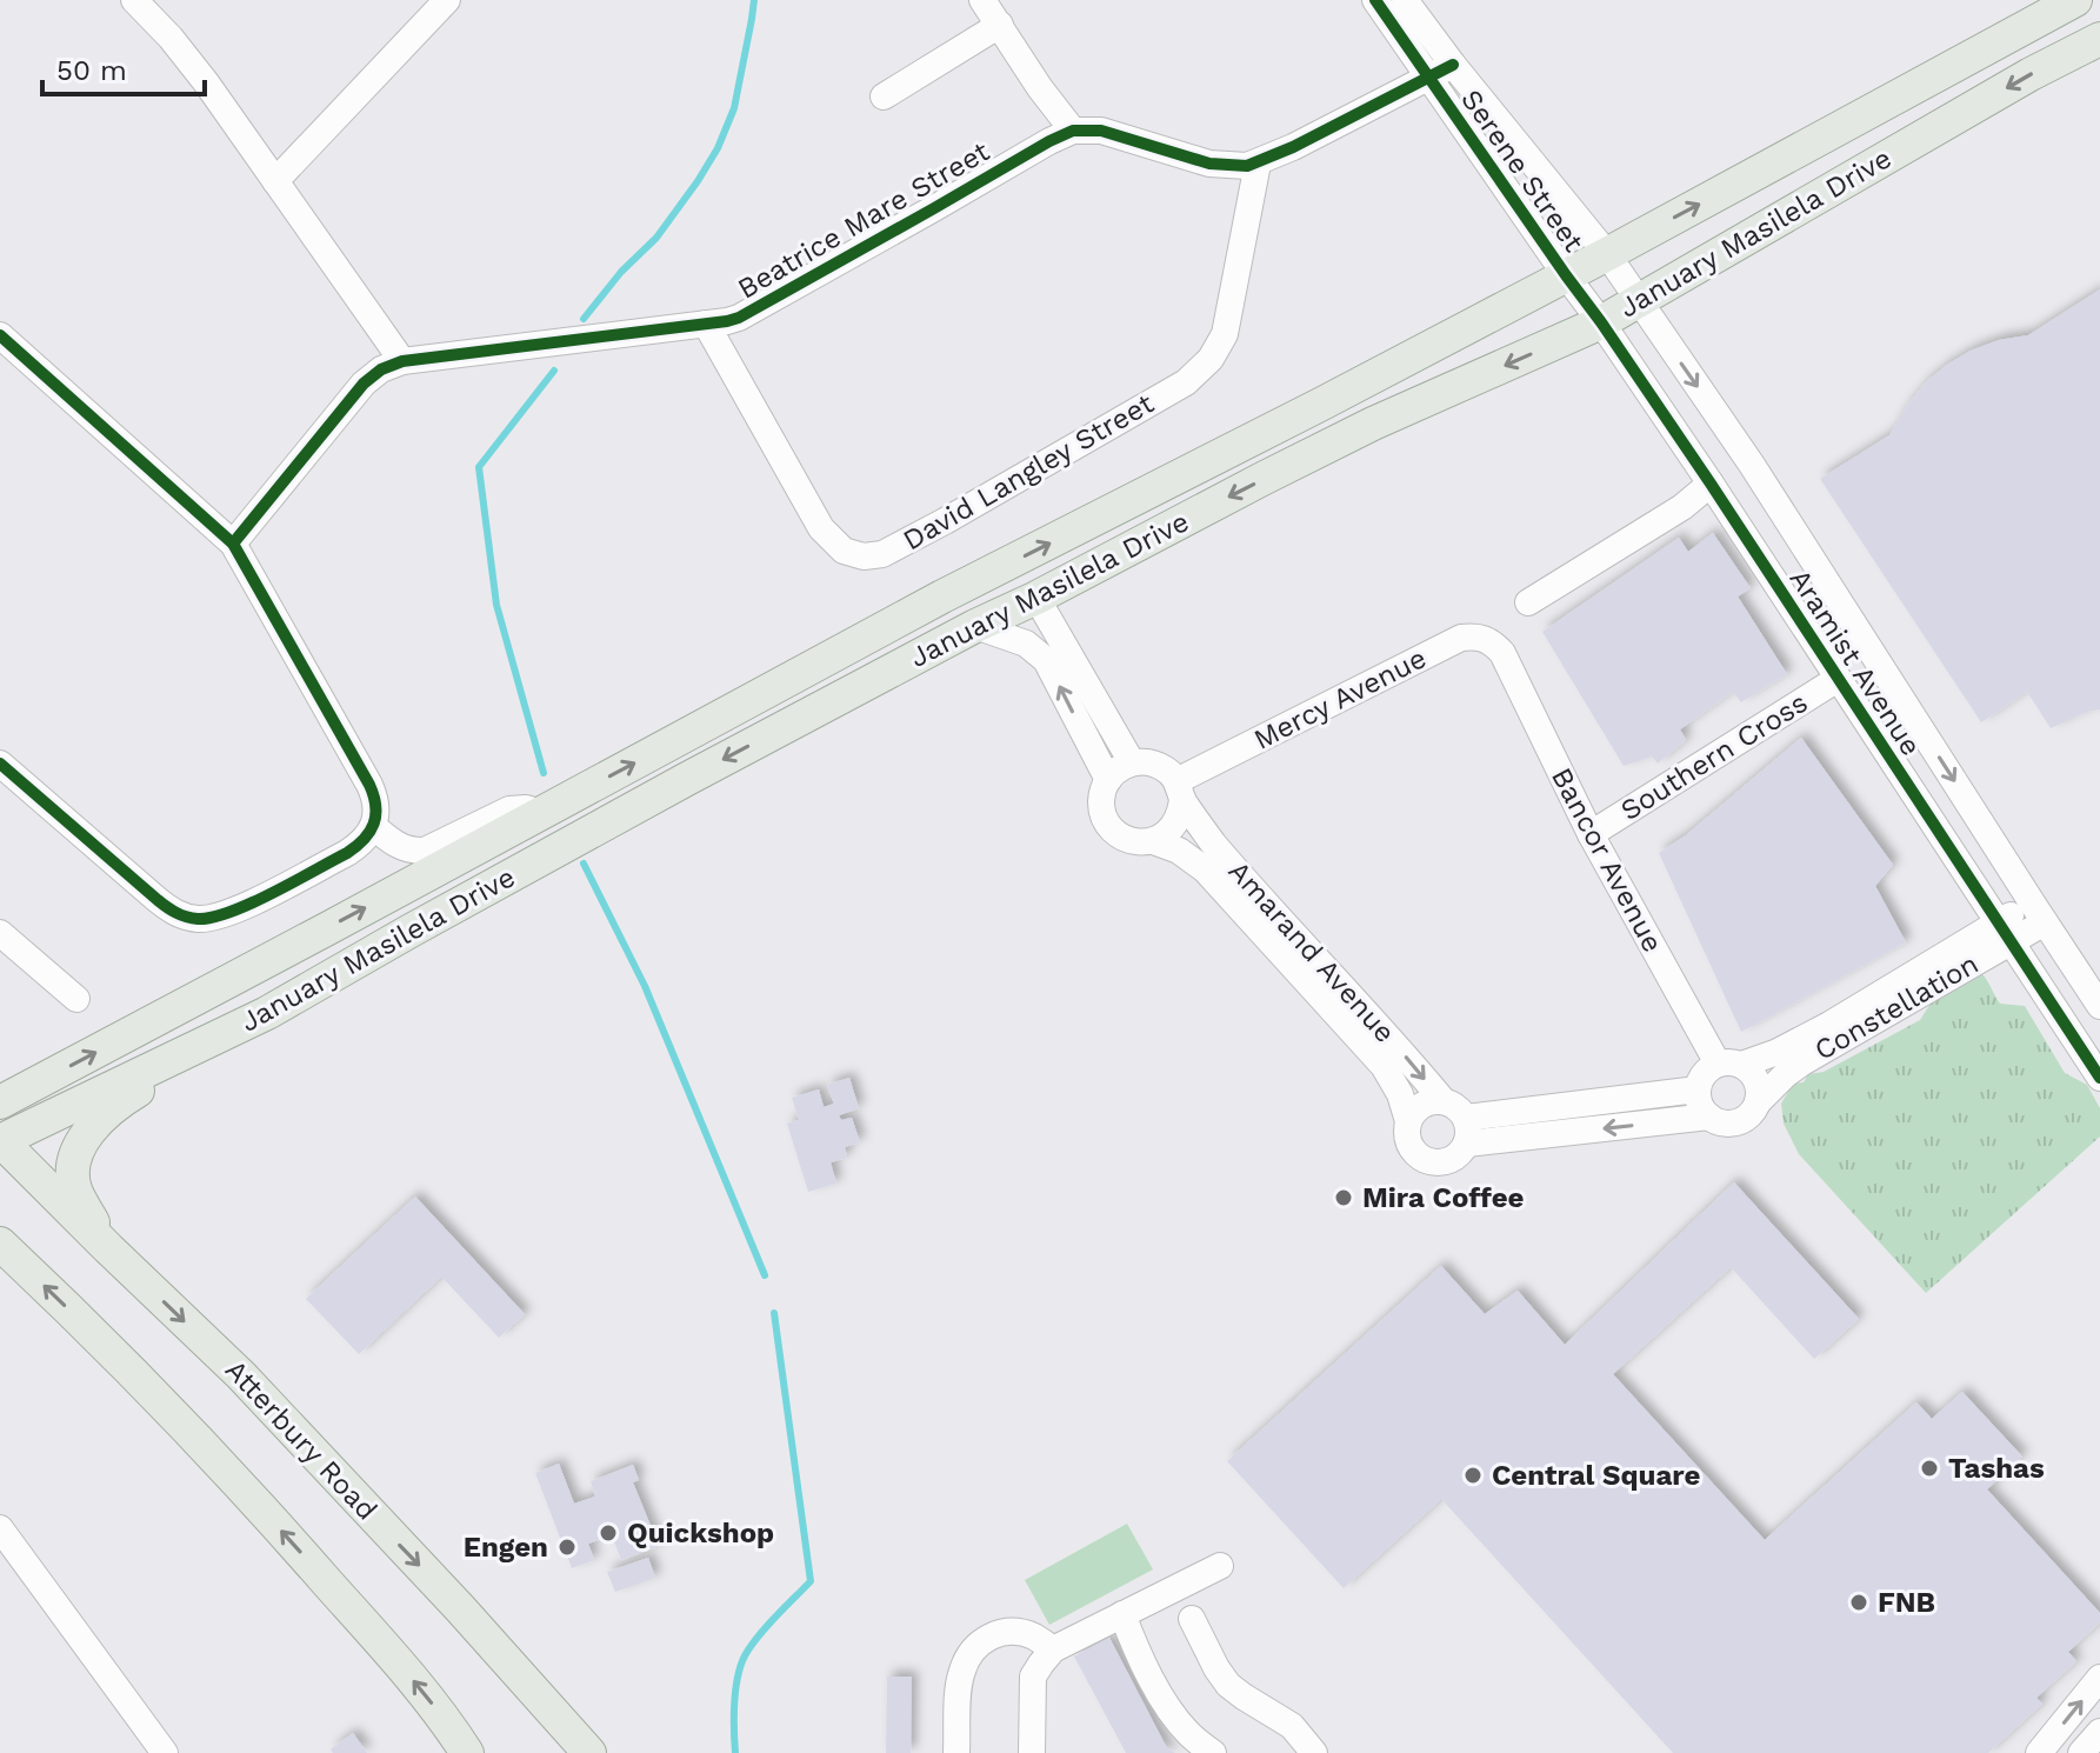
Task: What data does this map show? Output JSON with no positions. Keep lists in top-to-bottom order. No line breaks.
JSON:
{"streets":{"main road":["January Masilela Drive","Atterbury Road"],"street":["Serene Street","Beatrice Mare Street","David Langley Street","Aramist Avenue","Mercy Avenue","Southern Cross","Bancor Avenue","Amarand Avenue","Constellation"]},"crossings":[["Serene Street","January Masilela Drive"],["Serene Street","Aramist Avenue"],["Beatrice Mare Street","David Langley Street"],["January Masilela Drive","Aramist Avenue"],["January Masilela Drive","Atterbury Road"],["Aramist Avenue","Southern Cross"],["Aramist Avenue","Constellation"],["Mercy Avenue","Bancor Avenue"],["Mercy Avenue","Amarand Avenue"],["Southern Cross","Bancor Avenue"],["Bancor Avenue","Constellation"]],"places":["Mira Coffee","Tashas","Central Square","Quickshop","Engen","FNB"],"scale_bar":"50 m"}
